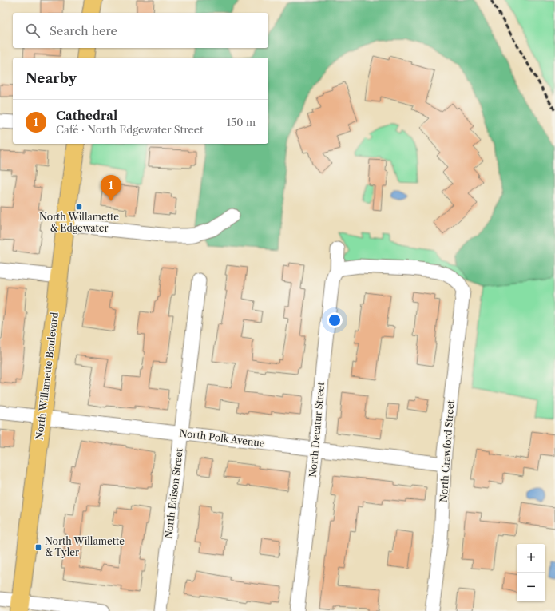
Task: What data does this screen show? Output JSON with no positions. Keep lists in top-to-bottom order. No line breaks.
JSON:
{"streets":{"main road":["North Willamette Boulevard"],"street":["North Decatur Street","North Polk Avenue","North Crawford Street","North Edison Street"]},"crossings":[["North Willamette Boulevard","North Polk Avenue"],["North Decatur Street","North Polk Avenue"],["North Decatur Street","North Crawford Street"],["North Polk Avenue","North Crawford Street"],["North Polk Avenue","North Edison Street"]],"places":{"transit":["North Willamette & Edgewater","North Willamette & Tyler"]},"page":{"search":"Search here","heading":"Nearby","list":[{"mark":"1","name":"Cathedral","note":"Café · North Edgewater Street","value":"150 m"}],"pins":"1","map_buttons":["+","−"]}}
